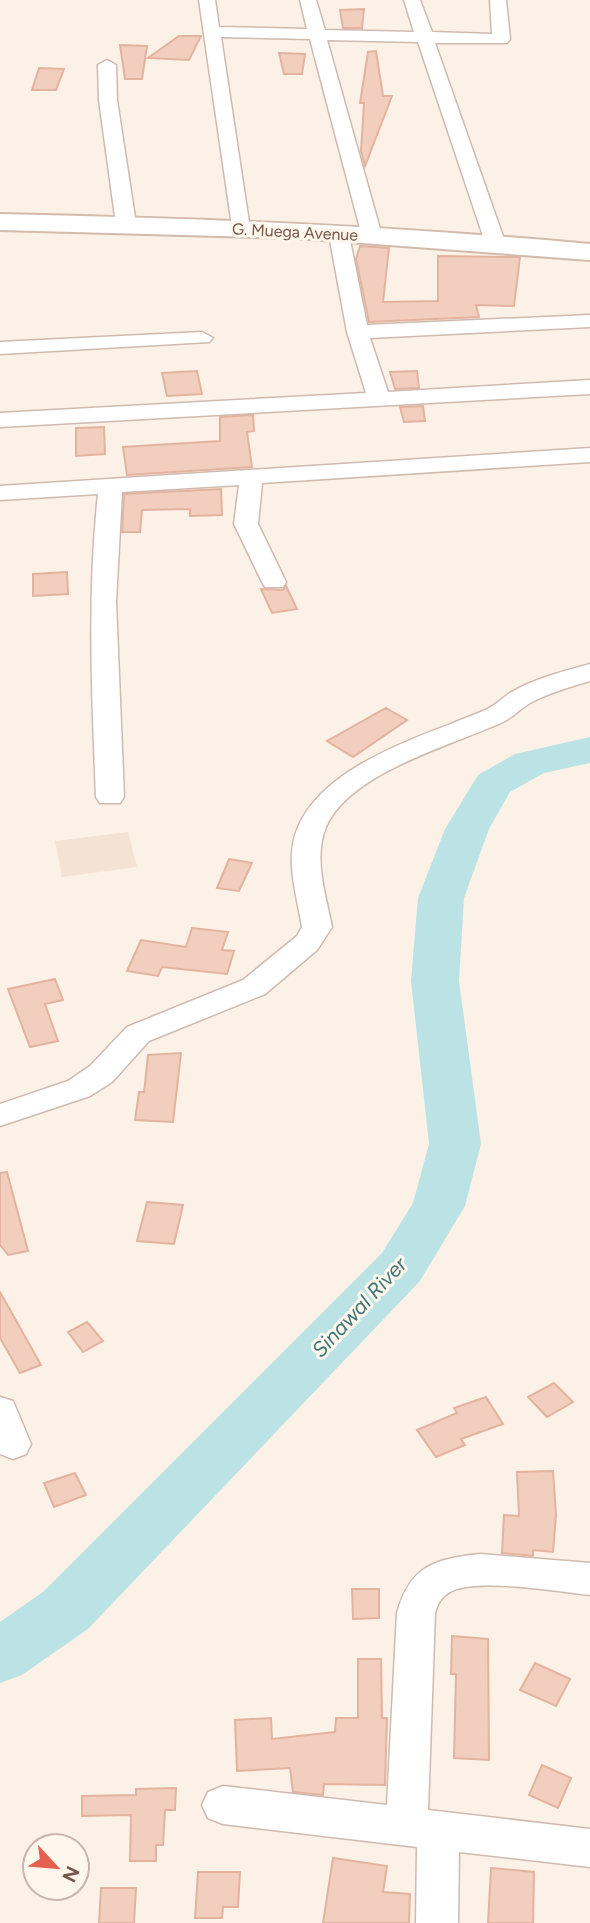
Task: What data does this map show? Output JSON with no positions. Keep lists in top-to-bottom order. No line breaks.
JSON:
{"streets":{"street":["G. Muega Avenue"]},"water":["Sinawal River"],"north":"bottom right"}
